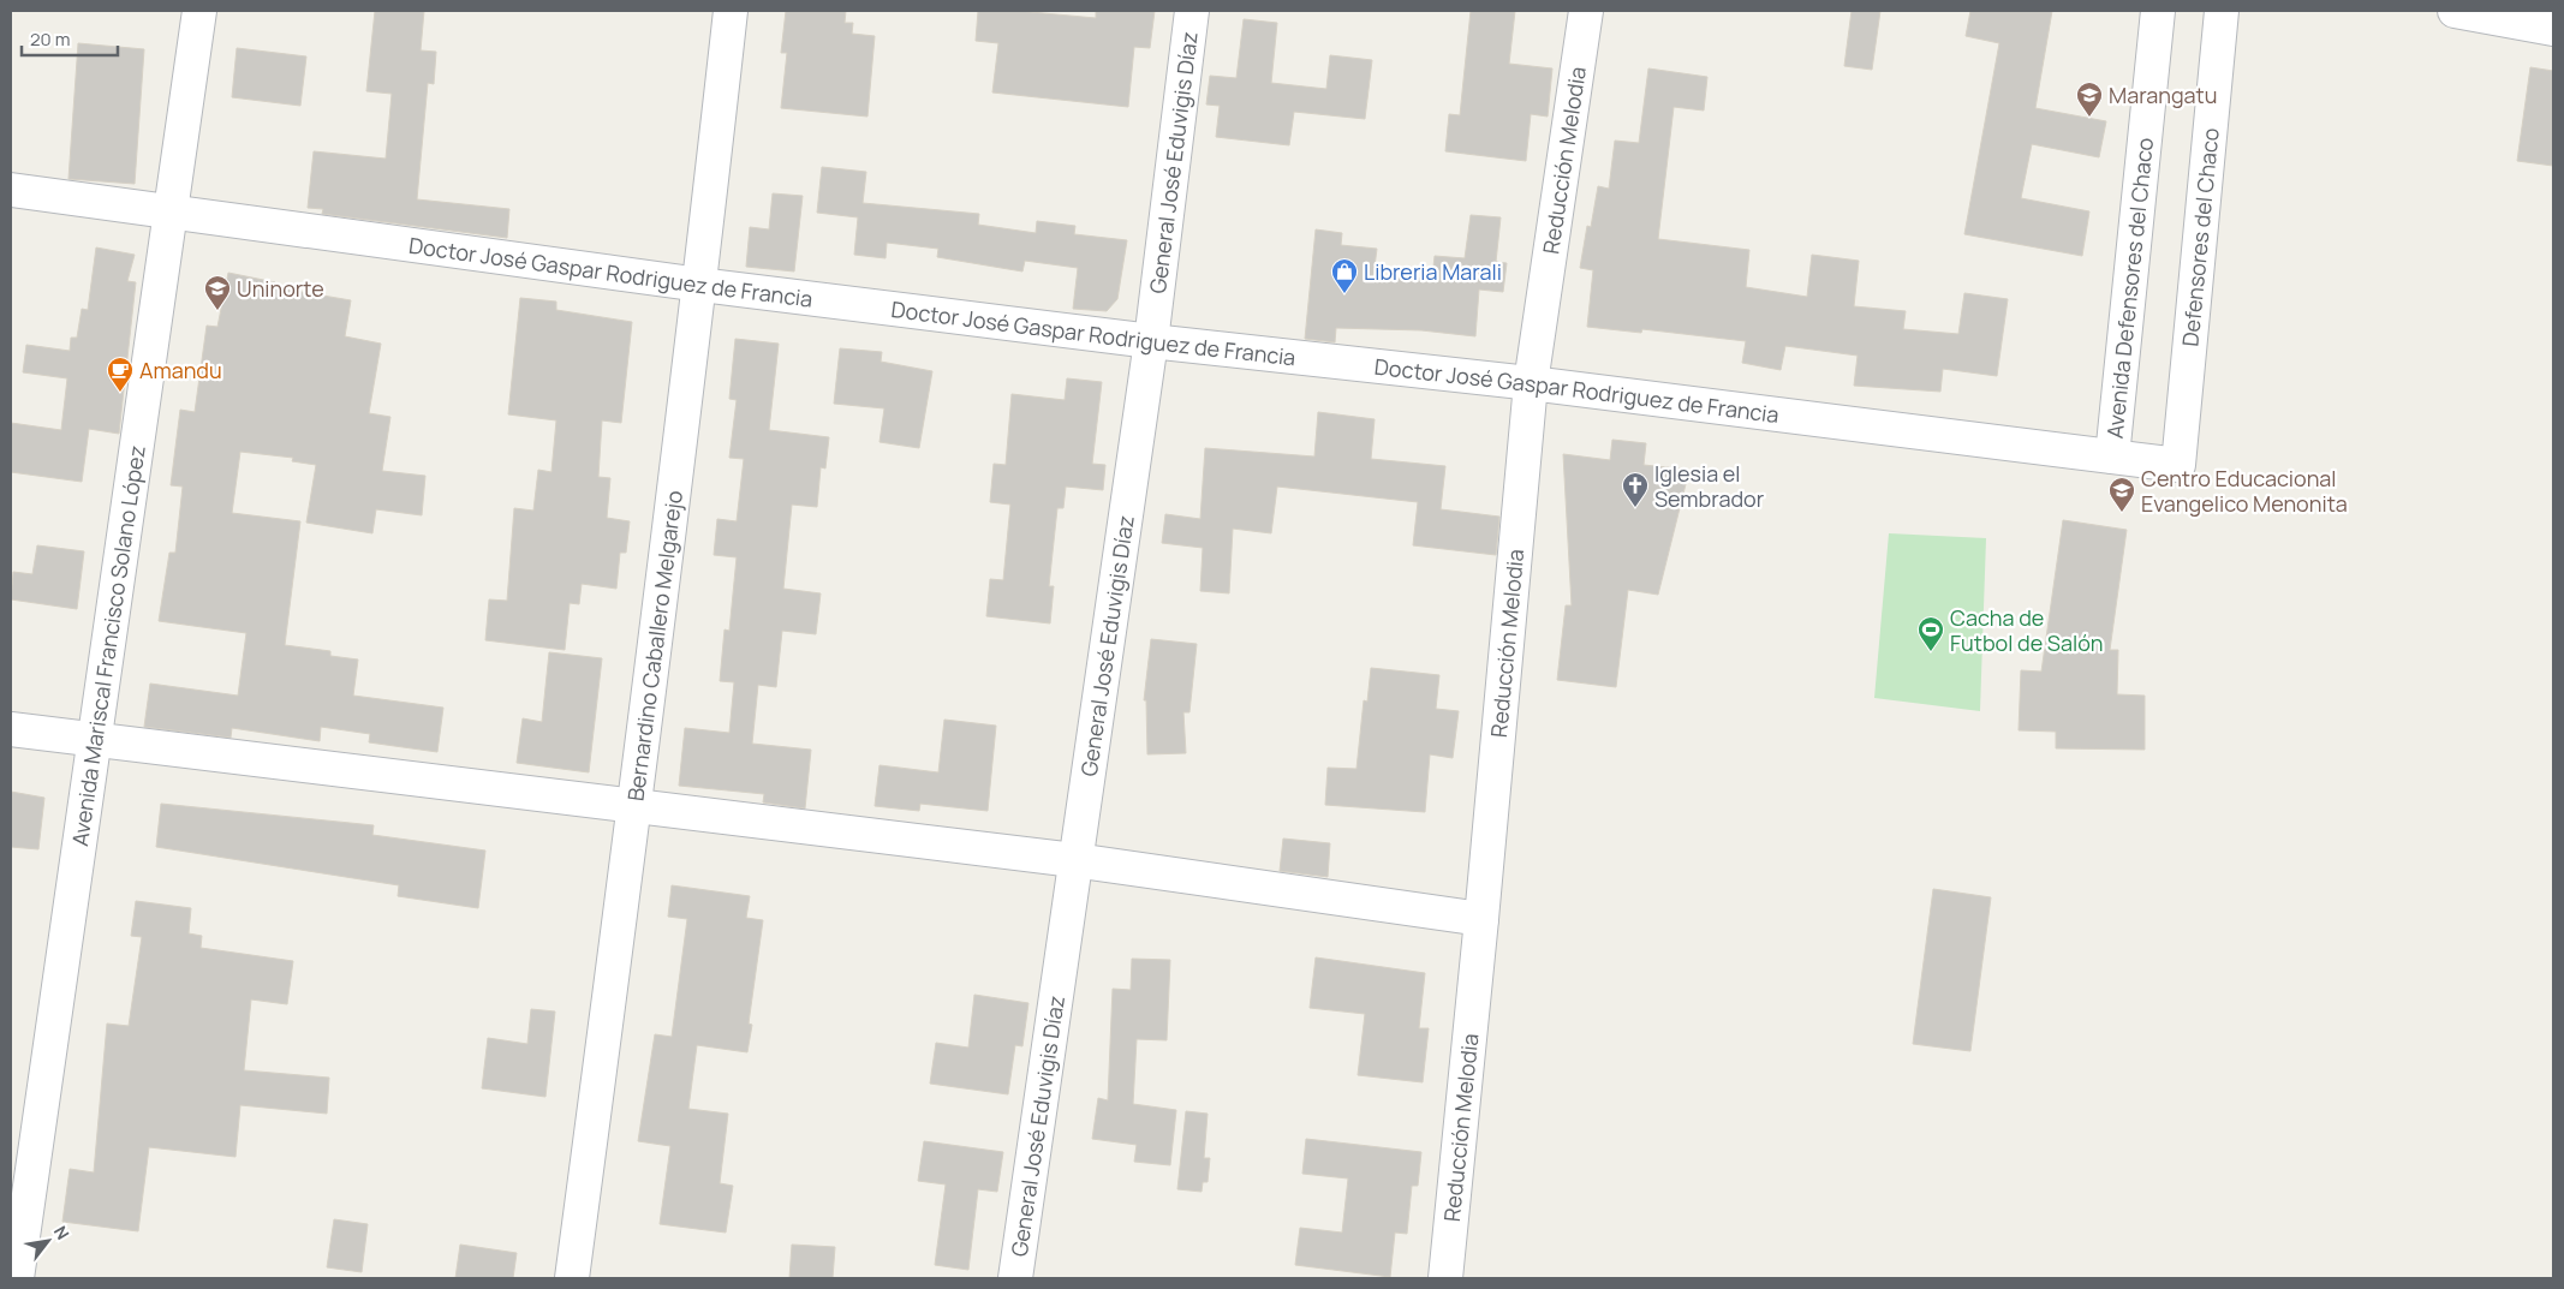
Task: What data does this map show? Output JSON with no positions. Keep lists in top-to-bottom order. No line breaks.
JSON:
{"streets":{"street":["Reducción Melodia","General José Eduvigis Díaz","Defensores del Chaco","Doctor José Gaspar Rodriguez de Francia","Avenida Defensores del Chaco","Avenida Mariscal Francisco Solano López","Bernardino Caballero Melgarejo"]},"crossings":[["Reducción Melodia","Doctor José Gaspar Rodriguez de Francia"],["General José Eduvigis Díaz","Doctor José Gaspar Rodriguez de Francia"],["Defensores del Chaco","Doctor José Gaspar Rodriguez de Francia"],["Doctor José Gaspar Rodriguez de Francia","Avenida Defensores del Chaco"],["Doctor José Gaspar Rodriguez de Francia","Avenida Mariscal Francisco Solano López"],["Doctor José Gaspar Rodriguez de Francia","Bernardino Caballero Melgarejo"]],"places":{"school or university":["Marangatu","Uninorte","Centro Educacional Evangelico Menonita"],"shop":["Libreria Marali"],"cafe":["Amandu"],"church":["Iglesia el Sembrador"],"sports":["Cacha de Futbol de Salón"]},"scale_bar":"20 m","north":"top right"}
